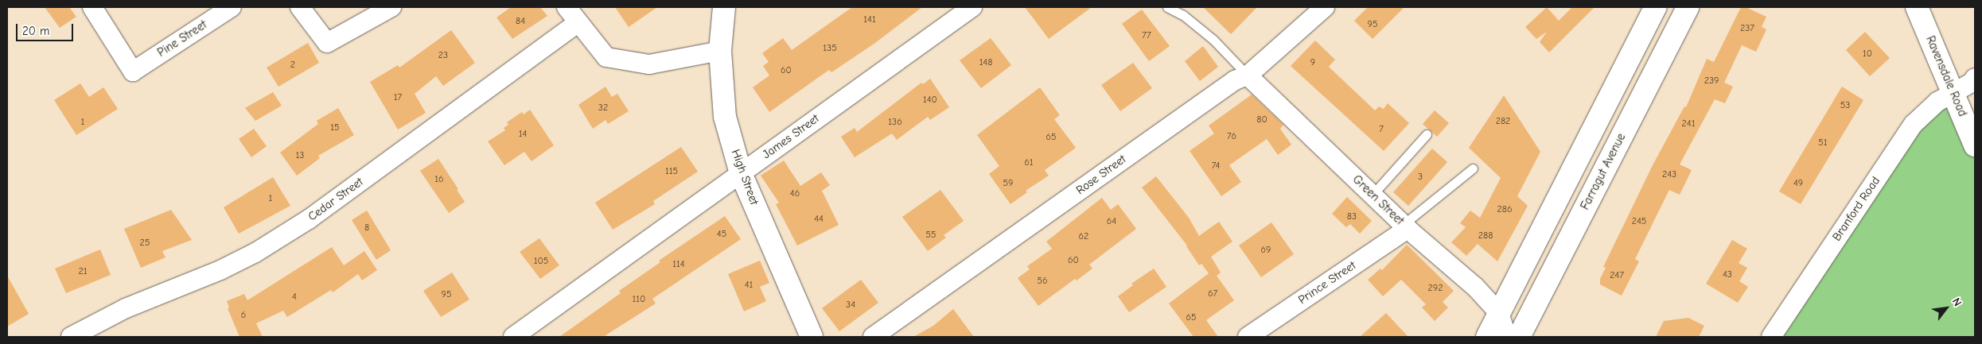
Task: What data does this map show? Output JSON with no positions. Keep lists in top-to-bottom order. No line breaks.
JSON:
{"streets":{"main road":["Ravensdale Road","Farragut Avenue","High Street"],"street":["Pine Street","James Street","Rose Street","Cedar Street","Green Street","Branford Road","Prince Street"]},"crossings":[["Ravensdale Road","Branford Road"],["James Street","High Street"],["Farragut Avenue","Green Street"],["Rose Street","Green Street"],["Green Street","Prince Street"]],"house_numbers":["141","84","95","237","77","135","10","23","148","9","2","60","239","17","140","53","32","80","282","1","136","241","15","7","14","76","65","51","13","61","74","115","243","3","16","59","49","46","1","286","83","44","64","245","8","45","55","288","62","25","69","60","105","114","21","43","247","56","41","292","67","95","4","110","34","6","65"],"scale_bar":"20 m","north":"top right"}
